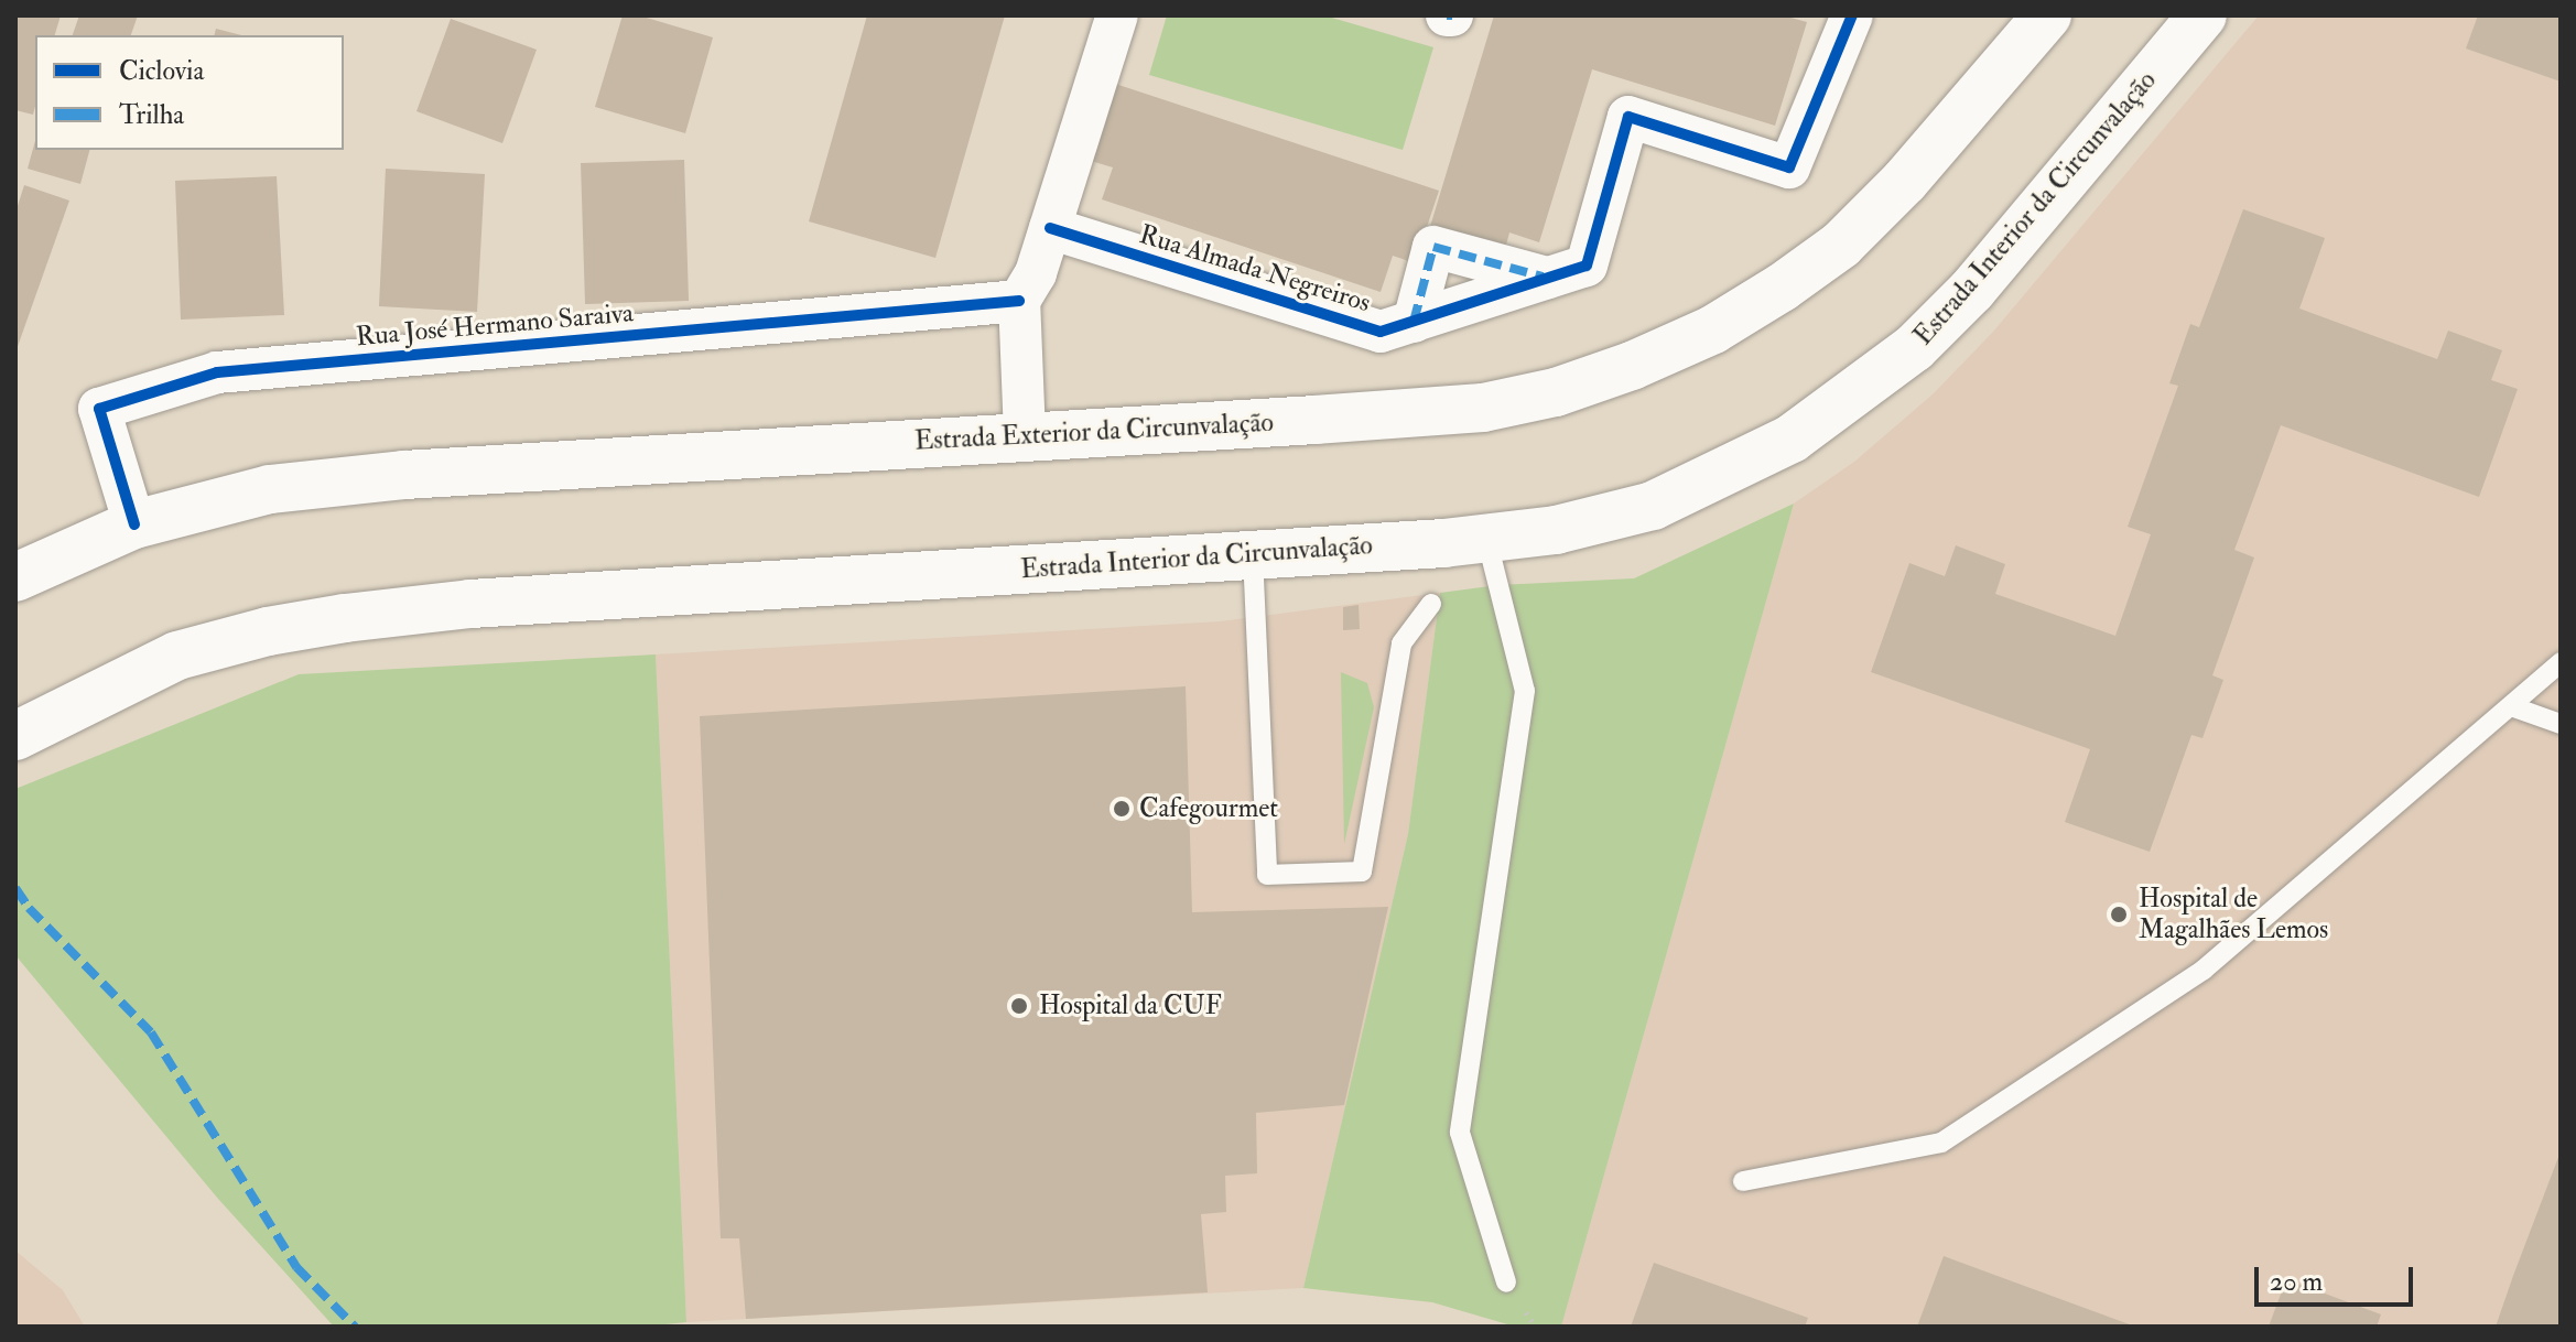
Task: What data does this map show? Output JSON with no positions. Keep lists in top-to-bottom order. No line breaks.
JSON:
{"streets":{"main road":["Estrada Interior da Circunvalação","Estrada Exterior da Circunvalação"],"street":["Rua Almada Negreiros","Rua José Hermano Saraiva"]},"crossings":[["Rua José Hermano Saraiva","Estrada Exterior da Circunvalação"]],"places":["Cafegourmet","Hospital de Magalhães Lemos","Hospital da CUF"],"legend":["Ciclovia","Trilha"],"scale_bar":"20 m"}
